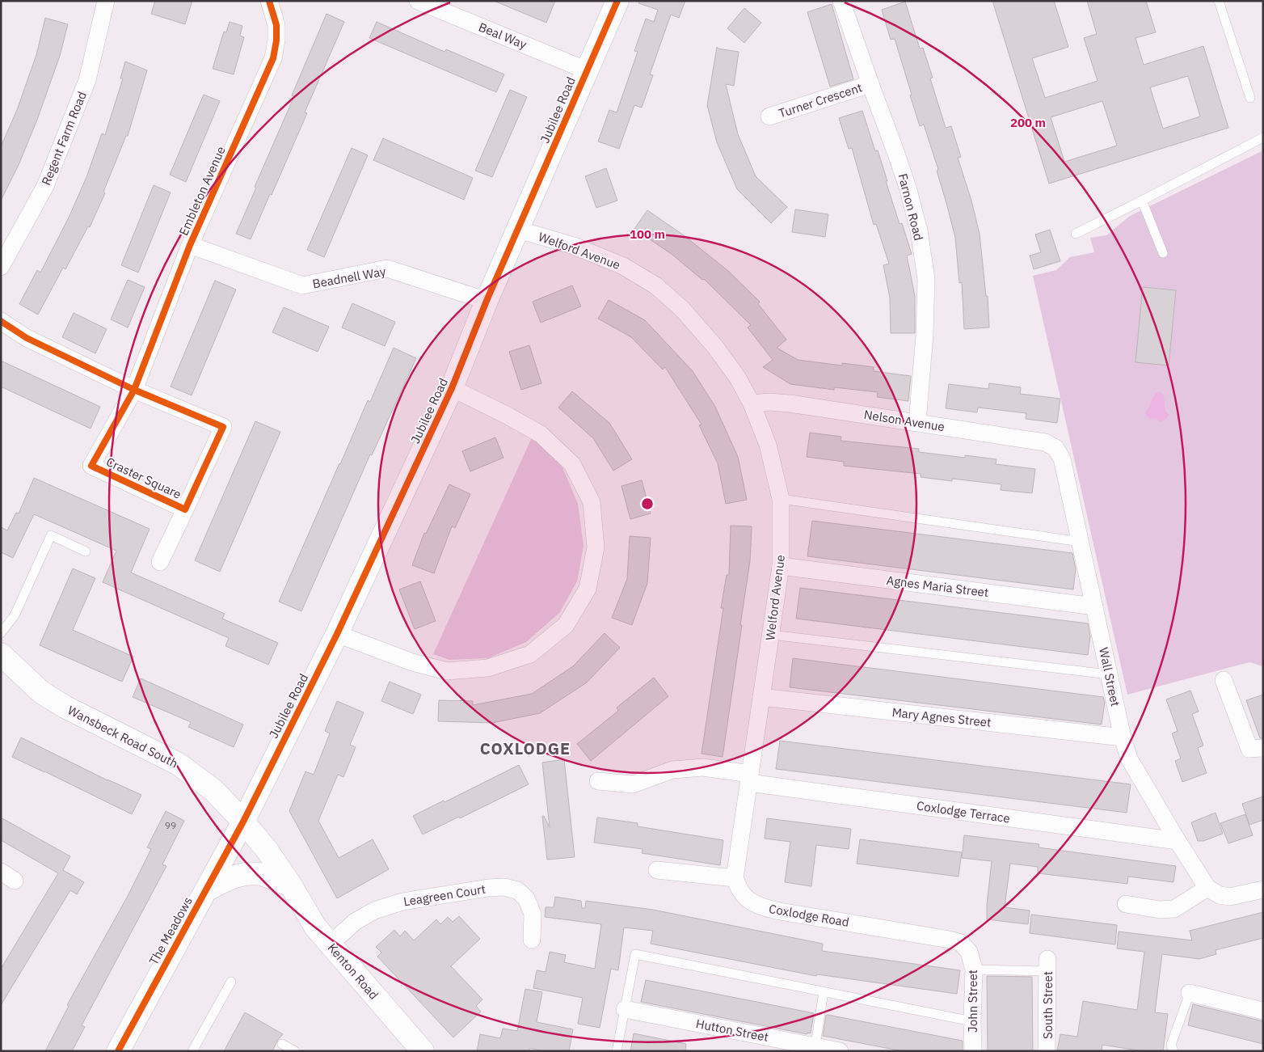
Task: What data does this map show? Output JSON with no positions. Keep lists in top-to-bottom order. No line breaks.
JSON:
{"streets":{"street":["Beal Way","Turner Crescent","Jubilee Road","Regent Farm Road","Embleton Avenue","Farnon Road","Welford Avenue","Beadnell Way","Nelson Avenue","Craster Square","Agnes Maria Street","Wall Street","Mary Agnes Street","Wansbeck Road South","Coxlodge Terrace","Leagreen Court","Coxlodge Road","The Meadows","Kenton Road","John Street","South Street","Hutton Street"]},"crossings":[["Beal Way","Jubilee Road"],["Turner Crescent","Farnon Road"],["Jubilee Road","Welford Avenue"],["Jubilee Road","Beadnell Way"],["Jubilee Road","Wansbeck Road South"],["Jubilee Road","The Meadows"],["Jubilee Road","Kenton Road"],["Embleton Avenue","Beadnell Way"],["Embleton Avenue","Craster Square"],["Farnon Road","Nelson Avenue"],["Welford Avenue","Nelson Avenue"],["Welford Avenue","Agnes Maria Street"],["Welford Avenue","Mary Agnes Street"],["Welford Avenue","Coxlodge Terrace"],["Welford Avenue","Coxlodge Road"],["Nelson Avenue","Wall Street"],["Agnes Maria Street","Wall Street"],["Wall Street","Mary Agnes Street"],["Wall Street","Coxlodge Terrace"],["Wansbeck Road South","The Meadows"],["Wansbeck Road South","Kenton Road"],["Leagreen Court","Kenton Road"],["Coxlodge Road","John Street"],["The Meadows","Kenton Road"]],"districts":["COXLODGE"],"house_numbers":["99"],"rings":["200 m","100 m"]}
